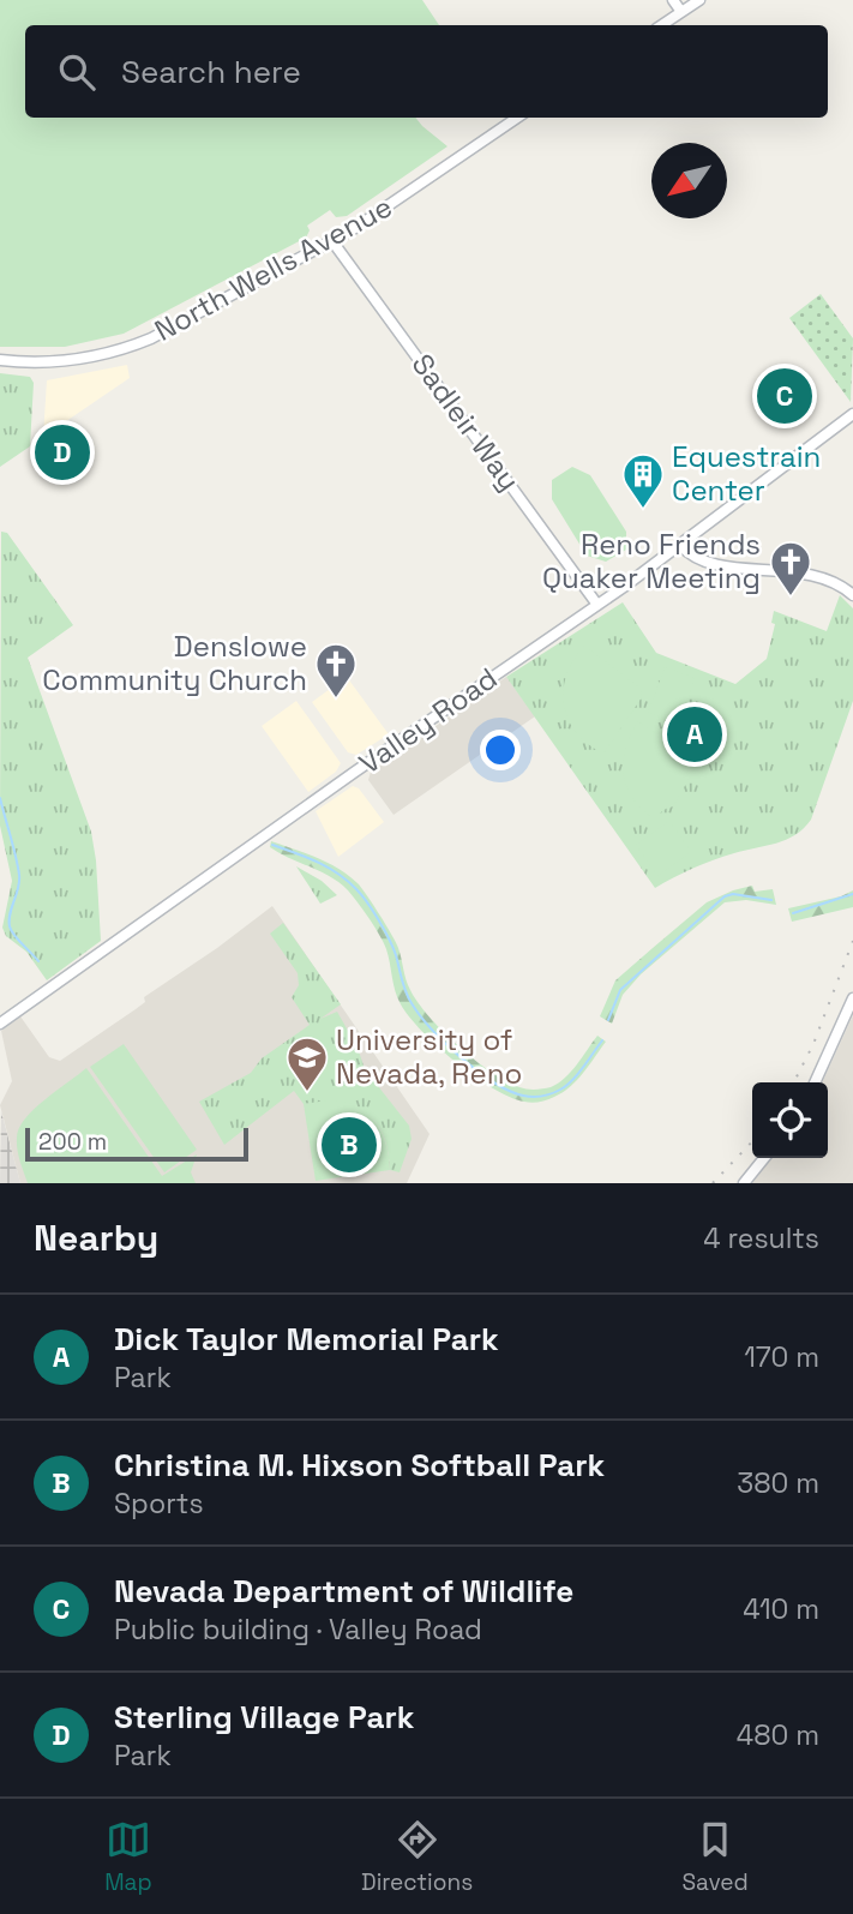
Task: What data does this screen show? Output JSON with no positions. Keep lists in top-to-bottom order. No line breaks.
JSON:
{"streets":{"street":["North Wells Avenue","Sadleir Way","Valley Road"]},"crossings":[["North Wells Avenue","Sadleir Way"],["Sadleir Way","Valley Road"]],"places":{"building":["Equestrain Center"],"church":["Reno Friends Quaker Meeting","Denslowe Community Church"],"school or university":["University of Nevada, Reno"]},"scale_bar":"200 m","north":"bottom left","page":{"search":"Search here","pins":["C","D","A","B"],"scale":"200 m","heading":["Nearby","4 results"],"list":[{"mark":"A","name":"Dick Taylor Memorial Park","note":"Park","value":"170 m"},{"mark":"B","name":"Christina M. Hixson Softball Park","note":"Sports","value":"380 m"},{"mark":"C","name":"Nevada Department of Wildlife","note":"Public building · Valley Road","value":"410 m"},{"mark":"D","name":"Sterling Village Park","note":"Park","value":"480 m"}],"nav":["Map","Directions","Saved"]}}
